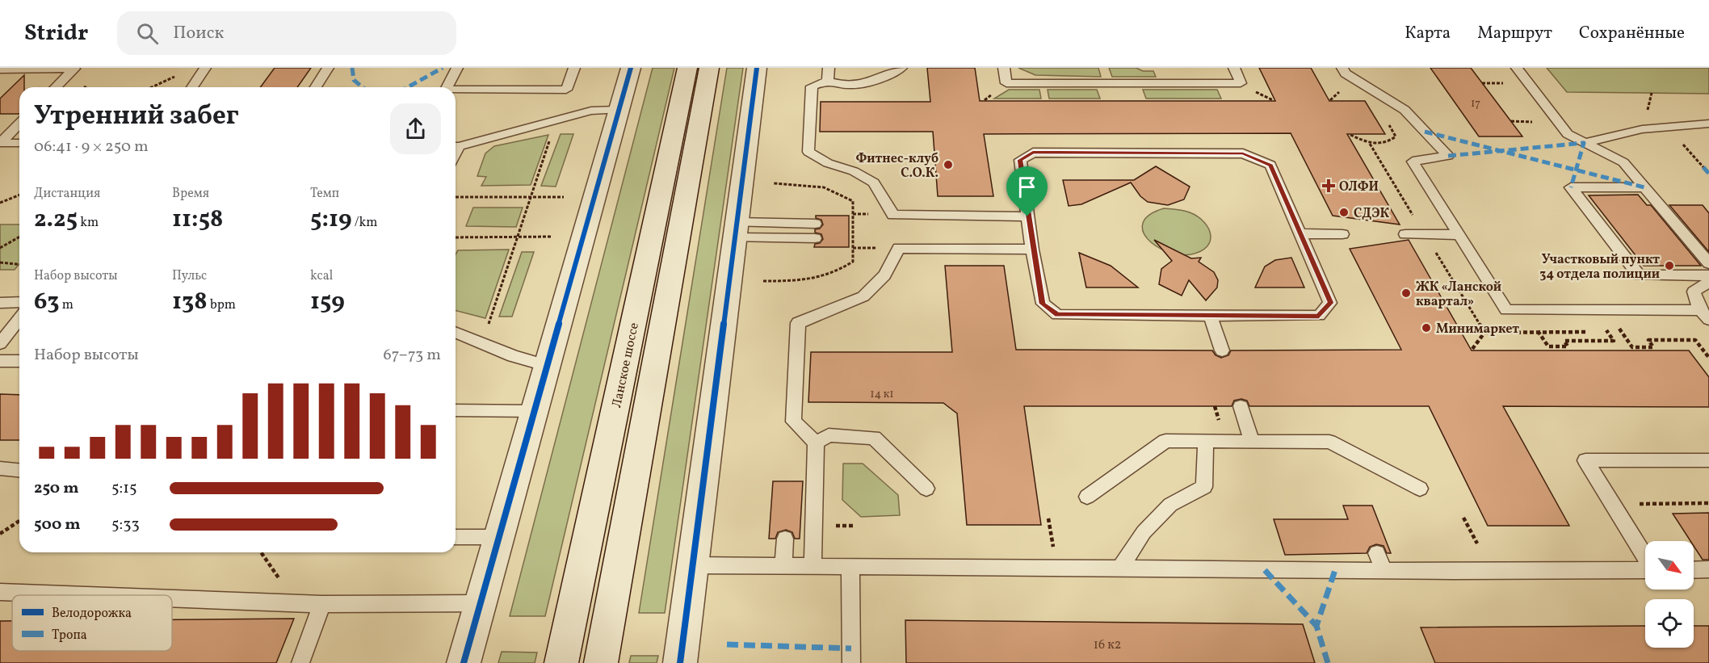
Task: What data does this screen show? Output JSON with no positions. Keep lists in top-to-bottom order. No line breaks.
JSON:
{"streets":{"street":["Ланское шоссе"]},"places":{"other":["Фитнес-клуб С.О.К.","СДЭК","Участковый пункт 34 отдела полиции","ЖК «Ланской квартал»","Минимаркет"],"health":["ОЛФИ"]},"house_numbers":["17","14 к1","16 к2"],"legend":["Велодорожка","Тропа"],"north":"bottom right","page":{"header":"Stridr","search":"Поиск","nav":["Карта","Маршрут","Сохранённые"],"heading":["Утренний забег","06:41 · 9 × 250 m"],"stats":[["Дистанция","2.25 km"],["Время","11:58"],["Темп","5:19 /km"],["Набор высоты","63 m"],["Пульс","138 bpm"],["kcal","159"]],"chart":["Набор высоты","67–73 m"],"list":[{"name":"250 m","note":"5:15"},{"name":"500 m","note":"5:33"}]}}
